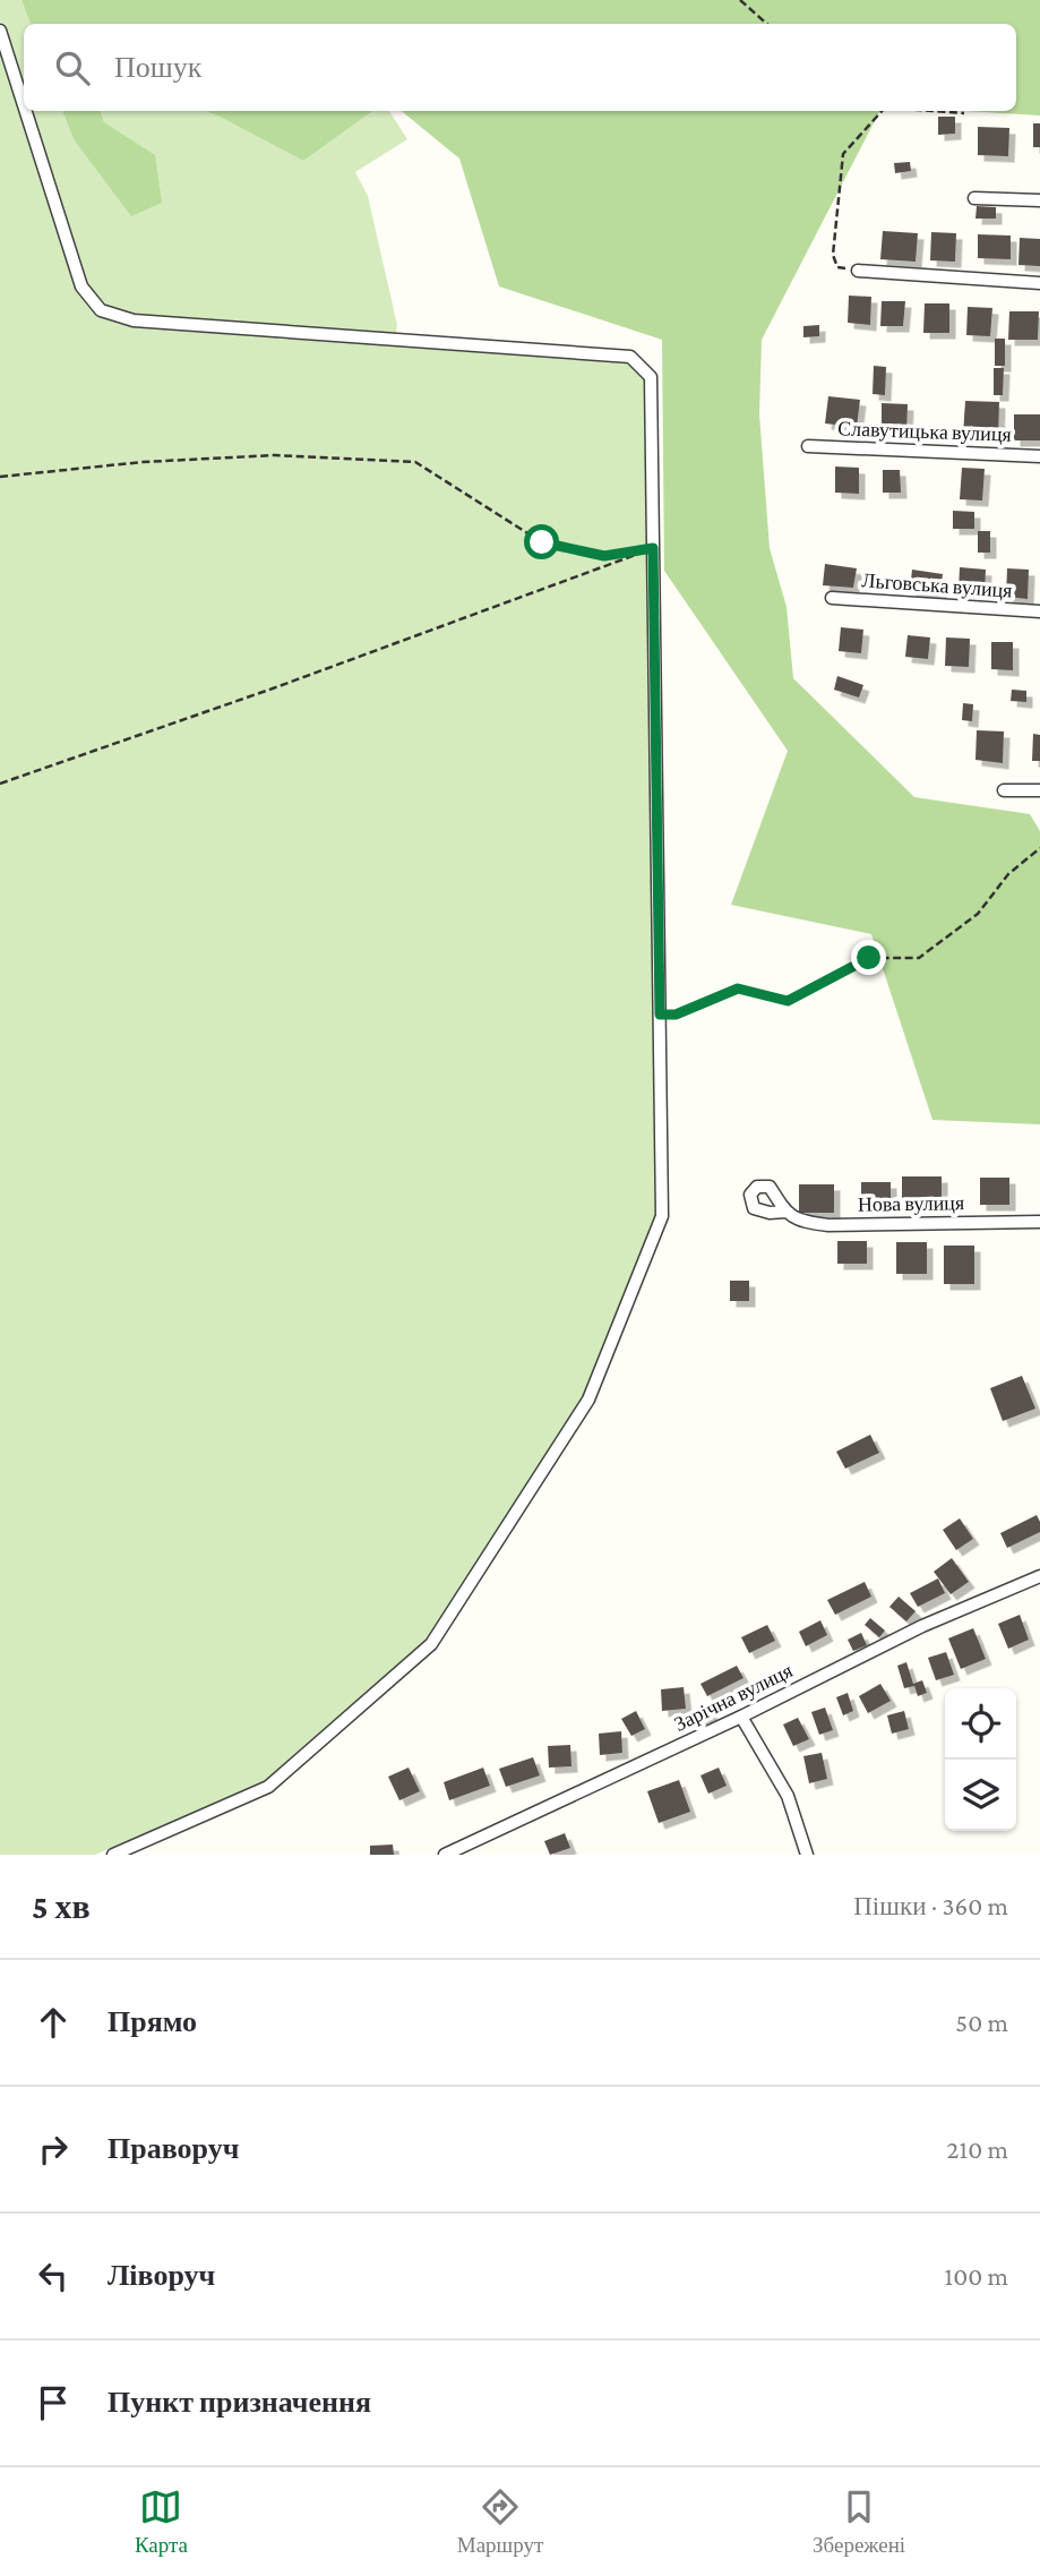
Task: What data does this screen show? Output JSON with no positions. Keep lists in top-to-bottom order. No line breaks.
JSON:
{"streets":{"street":["Славутицька вулиця","Льговська вулиця","Нова вулиця","Зарічна вулиця"]},"page":{"search":"Пошук","heading":["5 хв","Пішки · 360 m"],"list":[["Прямо","50 m"],["Праворуч","210 m"],["Ліворуч","100 m"],"Пункт призначення"],"nav":["Карта","Маршрут","Збережені"]}}
